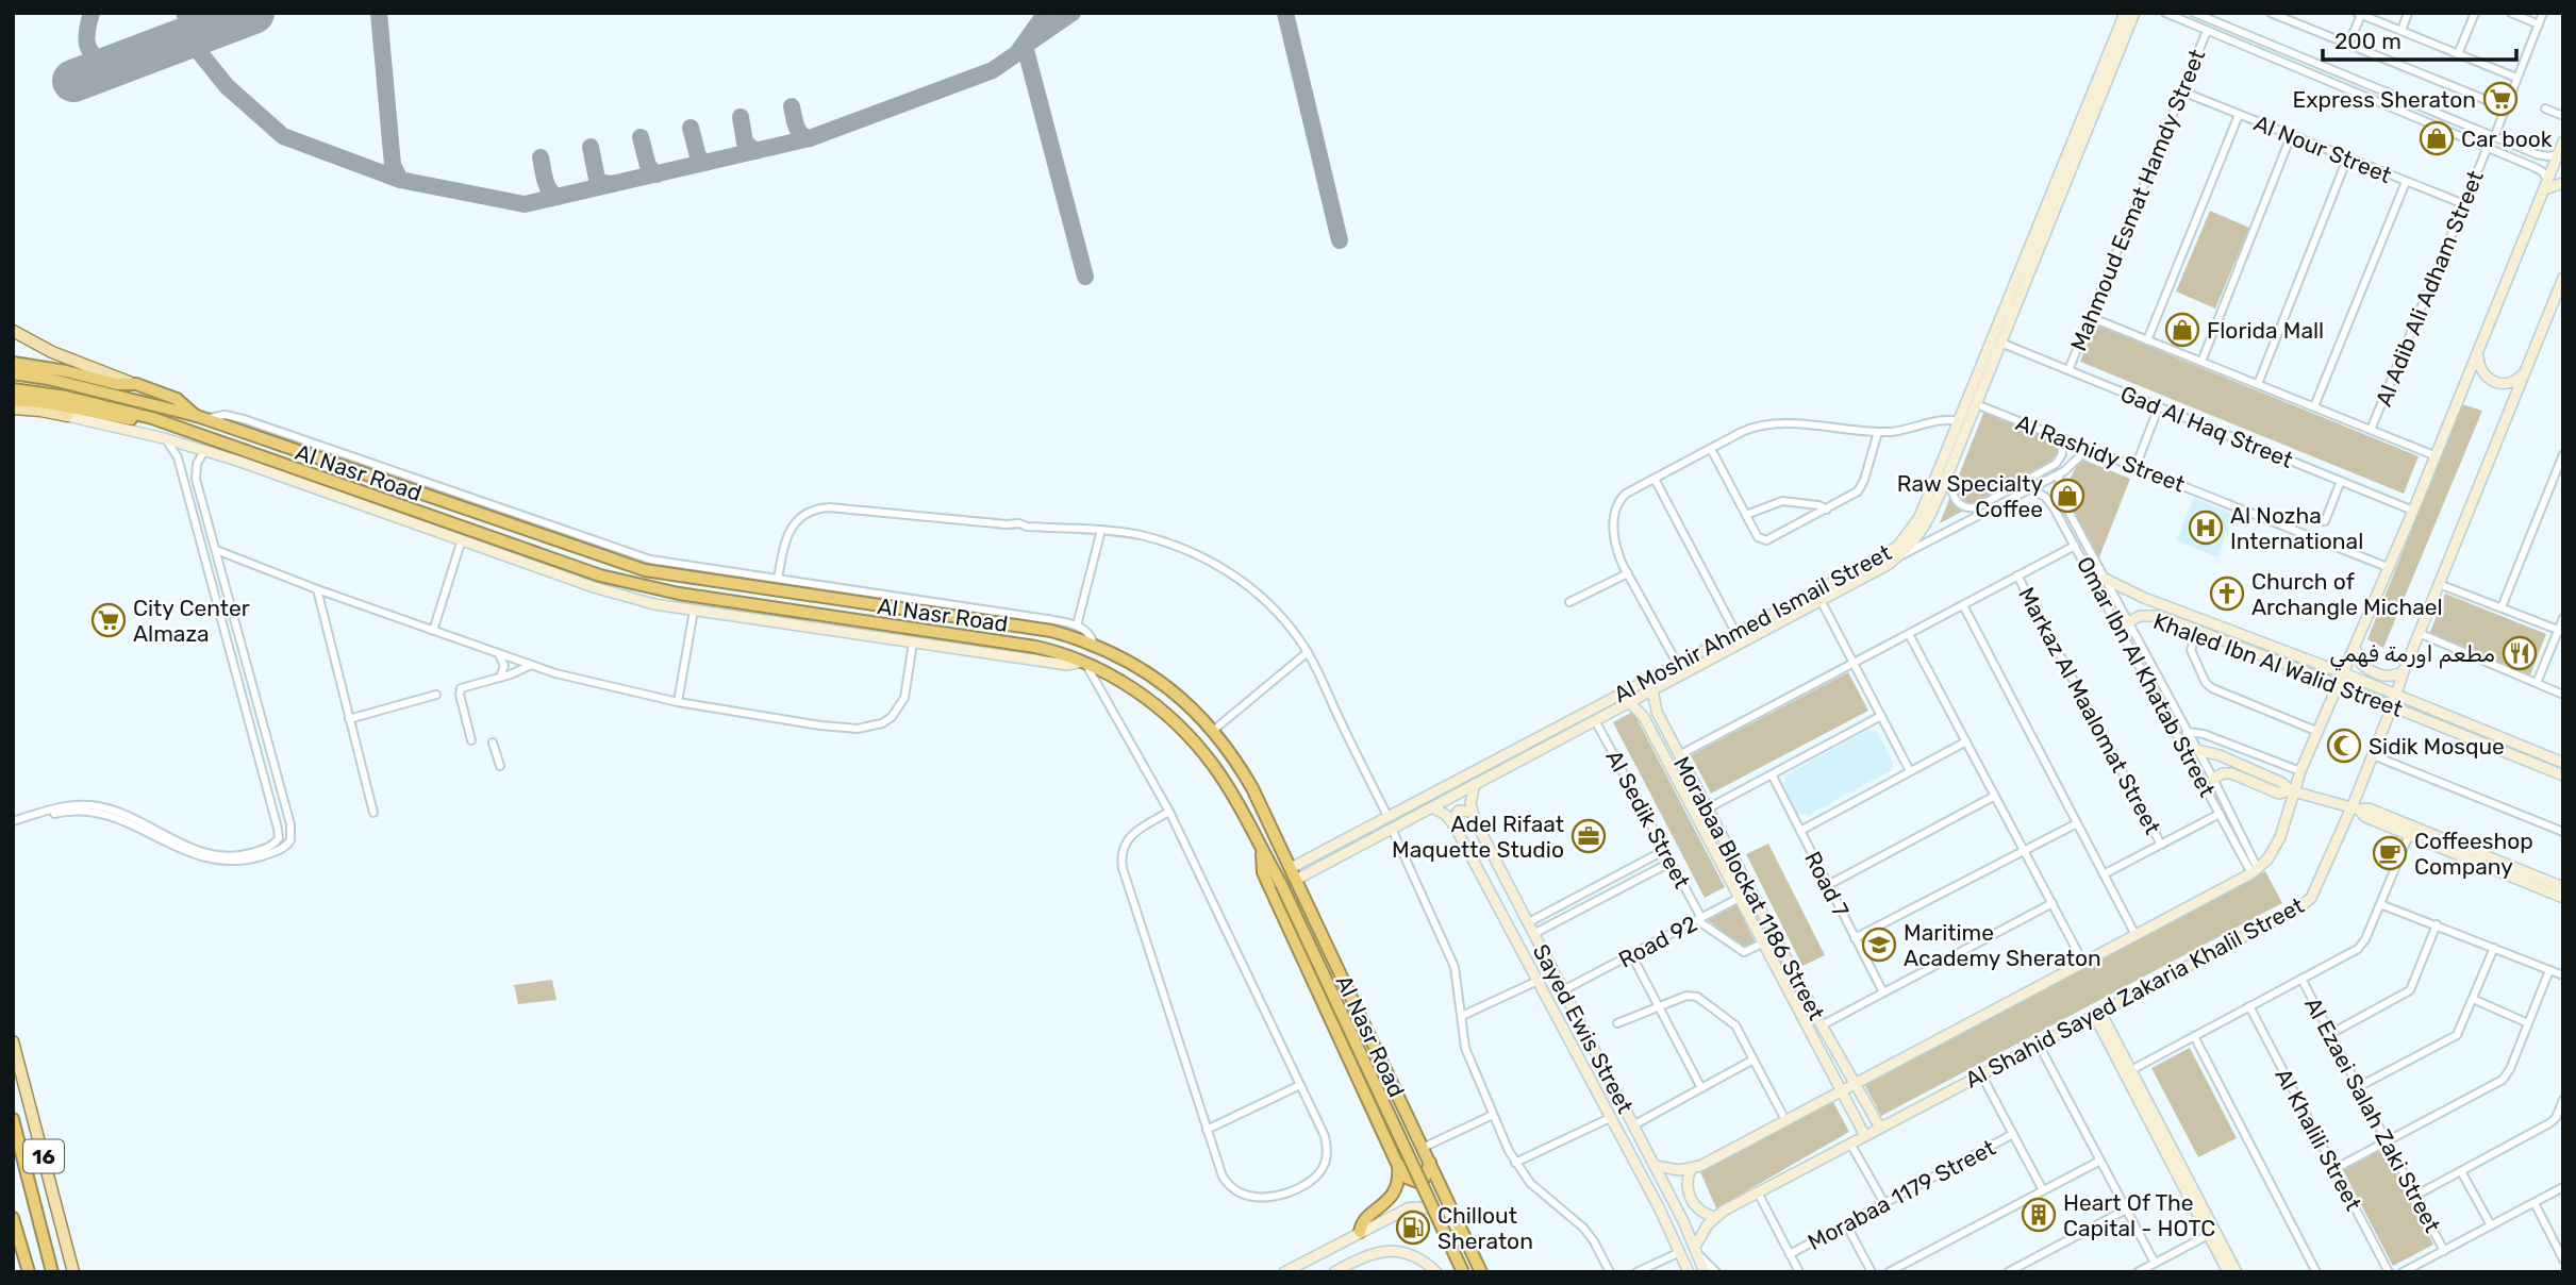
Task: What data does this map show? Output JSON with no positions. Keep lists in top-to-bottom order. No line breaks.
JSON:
{"streets":{"highway":["Al Nasr Road","16"],"street":["Al Nour Street","Mahmoud Esmat Hamdy Street","Al Adib Ali Adham Street","Gad Al Haq Street","Al Rashidy Street","Al Moshir Ahmed Ismail Street","Khaled Ibn Al Walid Street","Omar Ibn Al Khatab Street","Markaz Al Maalomat Street","Al Sedik Street","Road 7","Morabaa Blockat 1186 Street","Road 92","Al Shahid Sayed Zakaria Khalil Street","Sayed Ewis Street","Al Ezaei Salah Zaki Street","Al Khalili Street","Morabaa 1179 Street"]},"crossings":[["Al Nour Street","Mahmoud Esmat Hamdy Street"],["Al Nour Street","Al Adib Ali Adham Street"],["Mahmoud Esmat Hamdy Street","Gad Al Haq Street"],["Gad Al Haq Street","Al Moshir Ahmed Ismail Street"],["Al Rashidy Street","Al Moshir Ahmed Ismail Street"],["Al Nasr Road","Al Moshir Ahmed Ismail Street"],["Al Moshir Ahmed Ismail Street","Omar Ibn Al Khatab Street"],["Al Moshir Ahmed Ismail Street","Al Sedik Street"],["Al Moshir Ahmed Ismail Street","Morabaa Blockat 1186 Street"],["Khaled Ibn Al Walid Street","Omar Ibn Al Khatab Street"],["Khaled Ibn Al Walid Street","Al Shahid Sayed Zakaria Khalil Street"],["Al Sedik Street","Road 92"],["Morabaa Blockat 1186 Street","Road 92"],["Morabaa Blockat 1186 Street","Al Shahid Sayed Zakaria Khalil Street"],["Road 92","Sayed Ewis Street"],["Al Shahid Sayed Zakaria Khalil Street","Sayed Ewis Street"]],"places":{"supermarket":["Express Sheraton","City Center Almaza"],"shop":["Car book","Florida Mall","Raw Specialty Coffee"],"hospital":["Al Nozha International"],"church":["Church of Archangle Michael"],"restaurant":["مطعم اورمة فهمي"],"mosque":["Sidik Mosque"],"office":["Adel Rifaat Maquette Studio"],"cafe":["Coffeeshop Company"],"school or university":["Maritime Academy Sheraton"],"building":["Heart Of The Capital - HOTC"],"fuel station":["Chillout Sheraton"]},"scale_bar":"200 m"}
